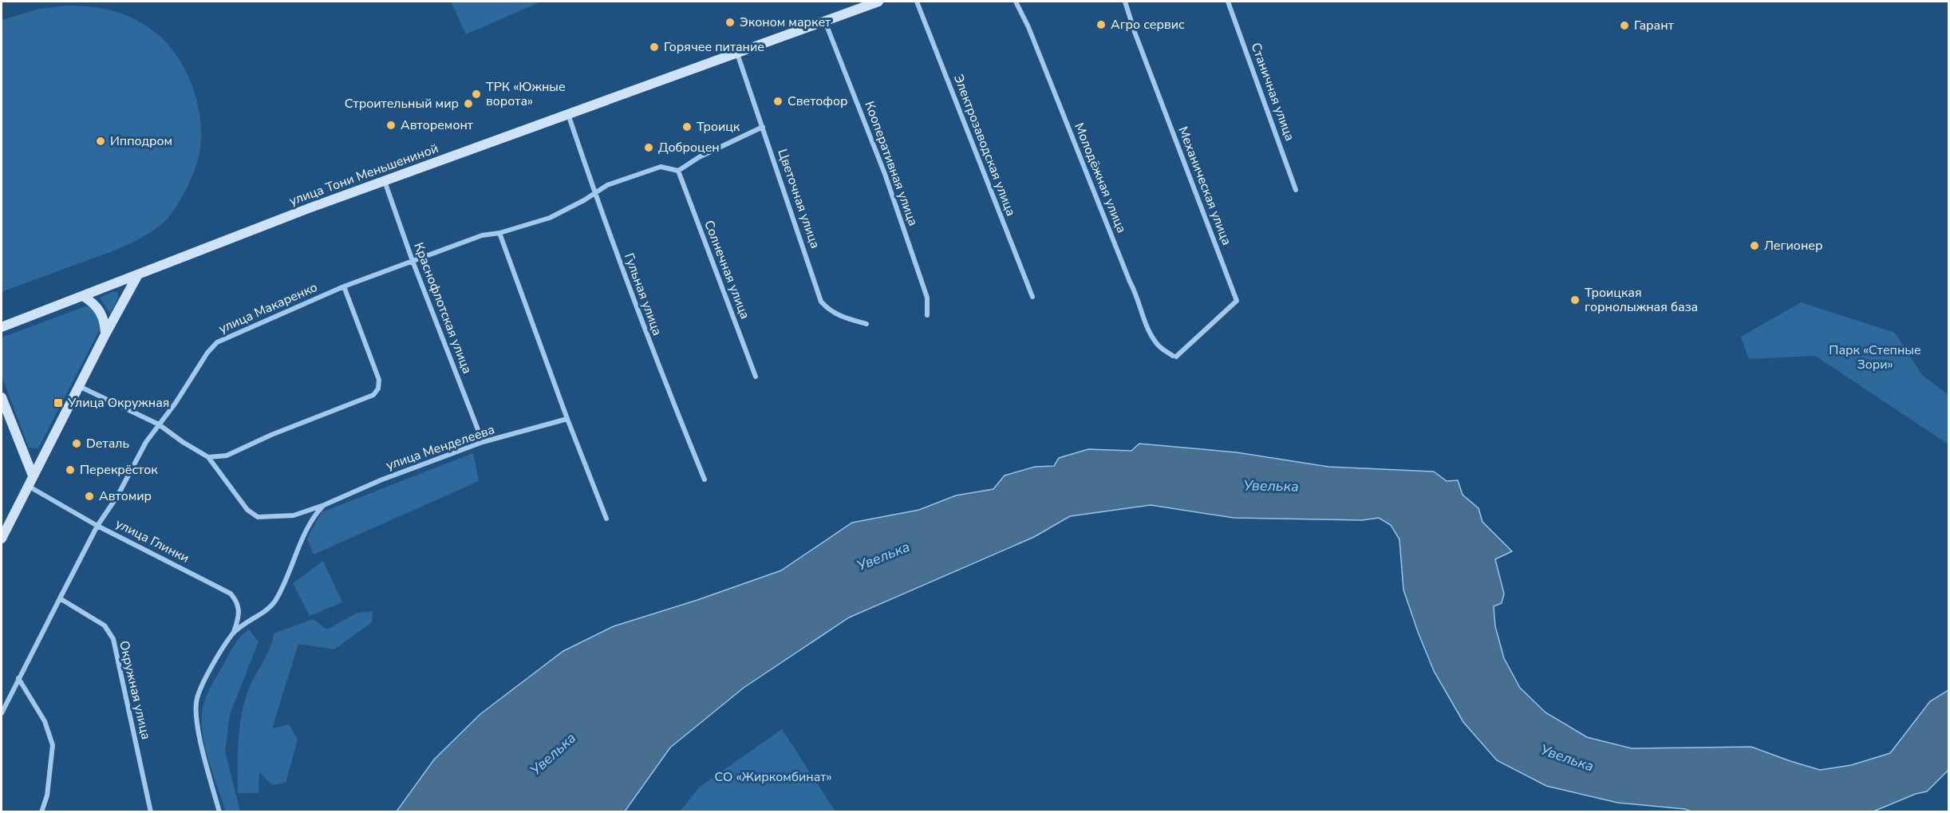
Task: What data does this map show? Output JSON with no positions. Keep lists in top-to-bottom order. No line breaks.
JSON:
{"streets":{"main road":["улица Тони Меньшениной"],"street":["Станичная улица","Электрозаводская улица","Кооперативная улица","Молодёжная улица","Механическая улица","Цветочная улица","Солнечная улица","Гульная улица","улица Макаренко","Краснофлотская улица","улица Менделеева","улица Глинки","Окружная улица"]},"crossings":[["Кооперативная улица","улица Тони Меньшениной"],["улица Тони Меньшениной","Цветочная улица"],["улица Тони Меньшениной","Гульная улица"],["улица Тони Меньшениной","Краснофлотская улица"],["Молодёжная улица","Механическая улица"],["Солнечная улица","улица Макаренко"],["Гульная улица","улица Макаренко"],["улица Макаренко","Краснофлотская улица"],["улица Макаренко","улица Глинки"],["Краснофлотская улица","улица Менделеева"],["улица Менделеева","улица Глинки"]],"water":["Увелька"],"parks":["Парк «Степные Зори»","СО «Жиркомбинат»"],"places":{"other":["Эконом маркет","Агро сервис","Гарант","Горячее питание","ТРК «Южные ворота»","Светофор","Строительный мир","Авторемонт","Троицк","Ипподром","Доброцен","Легионер","Троицкая горнолыжная база","Dеталь","Перекрёсток","Автомир"],"transit":["Улица Окружная"]}}
